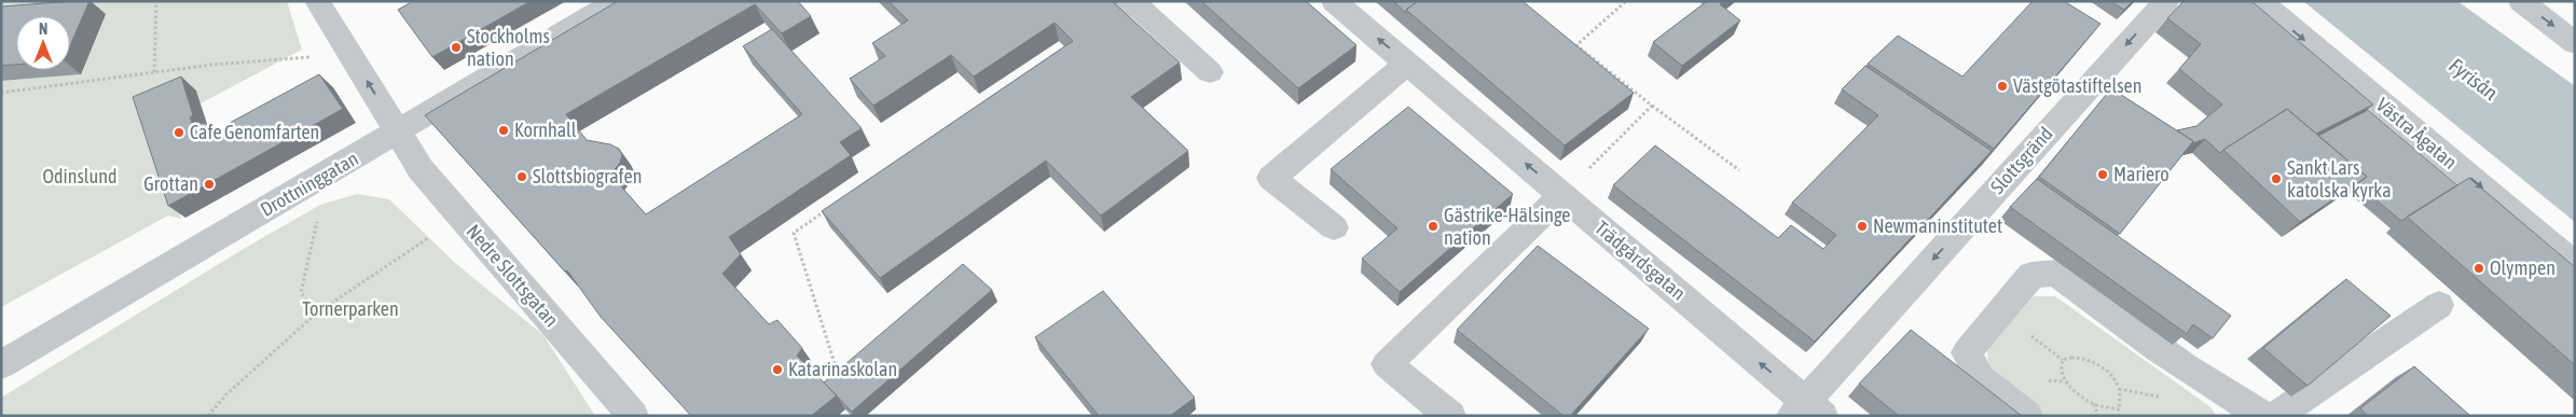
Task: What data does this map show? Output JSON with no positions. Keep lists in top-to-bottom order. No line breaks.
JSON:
{"streets":{"street":["Västra Ågatan","Slottsgränd","Drottninggatan","Trädgårdsgatan","Nedre Slottsgatan"]},"crossings":[["Slottsgränd","Trädgårdsgatan"],["Drottninggatan","Nedre Slottsgatan"]],"one_way":["Västra Ågatan","Slottsgränd","Trädgårdsgatan"],"water":["Fyrisån"],"parks":["Odinslund","Tornerparken"],"places":["Stockholms nation","Västgötastiftelsen","Kornhall","Cafe Genomfarten","Mariero","Slottsbiografen","Sankt Lars katolska kyrka","Grottan","Gästrike-Hälsinge nation","Newmaninstitutet","Olympen","Katarinaskolan"],"north":"top"}
